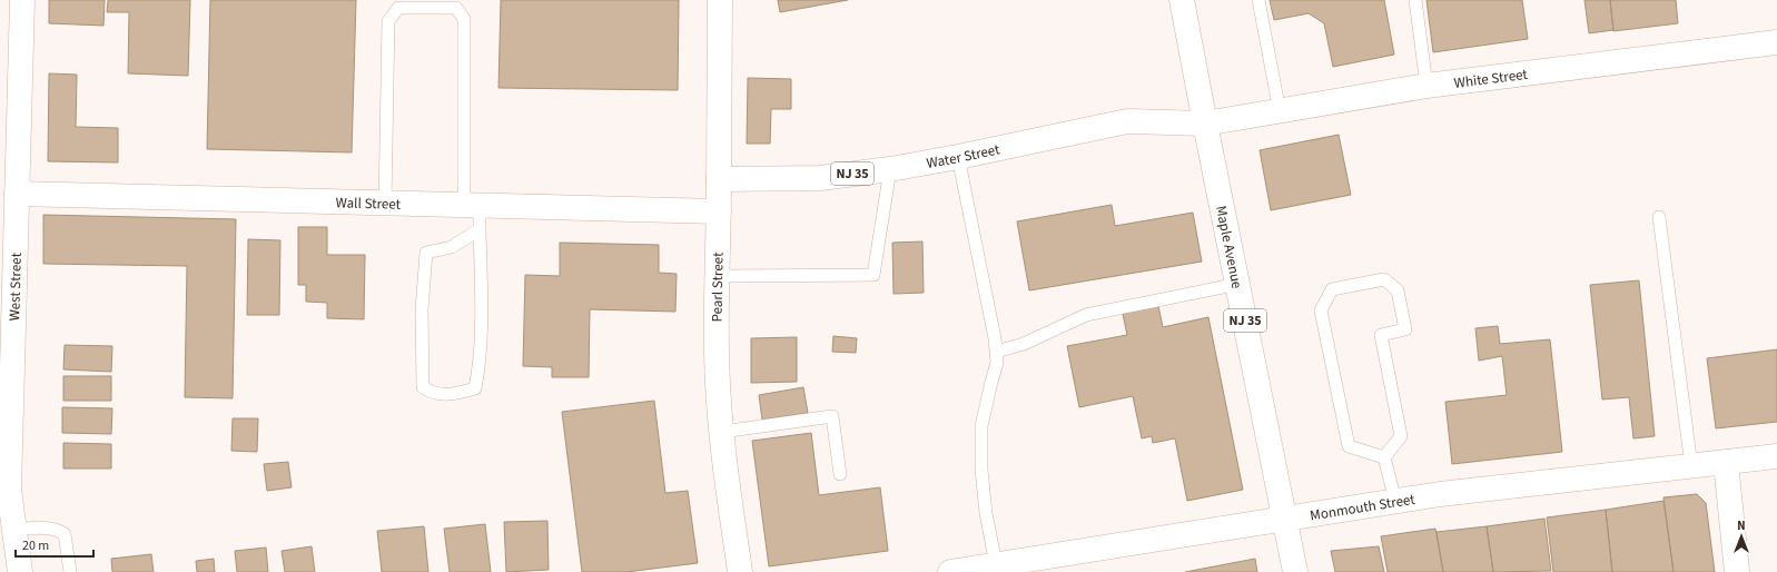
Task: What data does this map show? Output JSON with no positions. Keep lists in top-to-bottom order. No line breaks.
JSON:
{"streets":{"street":["White Street","Water Street","NJ 35","Wall Street","Maple Avenue","West Street","Pearl Street","Monmouth Street"]},"crossings":[["White Street","Water Street"],["White Street","Maple Avenue"],["Water Street","Maple Avenue"],["Water Street","Pearl Street"],["Wall Street","West Street"],["Wall Street","Pearl Street"],["Maple Avenue","Monmouth Street"]],"scale_bar":"20 m","north":"top"}
